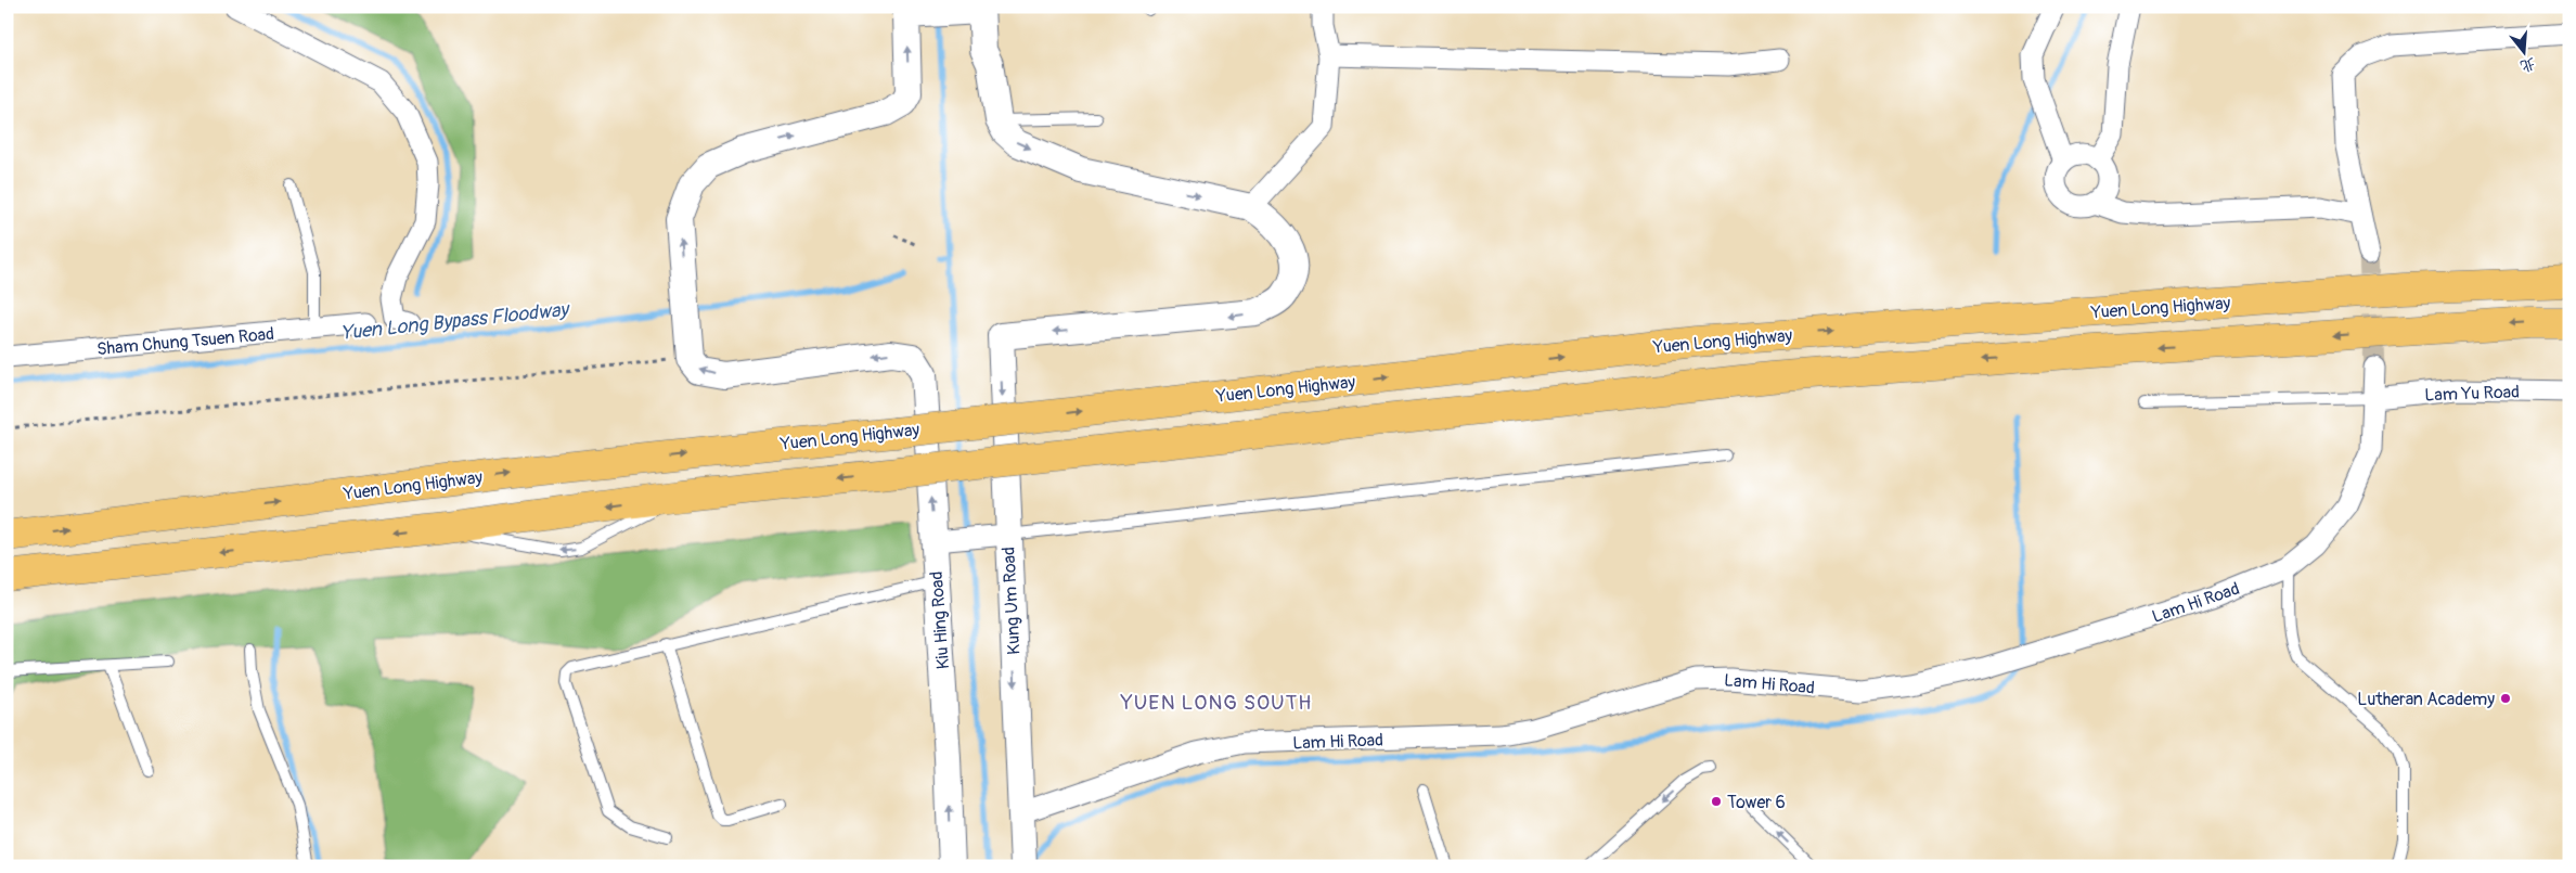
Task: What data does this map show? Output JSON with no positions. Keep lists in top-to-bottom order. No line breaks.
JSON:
{"streets":{"highway":["Yuen Long Highway"],"street":["Sham Chung Tsuen Road","Lam Yu Road","Kung Um Road","Lam Hi Road","Kiu Hing Road"]},"crossings":[["Lam Yu Road","Lam Hi Road"],["Kung Um Road","Lam Hi Road"]],"districts":["YUEN LONG SOUTH"],"water":["Yuen Long Bypass Floodway"],"places":["Lutheran Academy","Tower 6"],"north":"bottom"}
